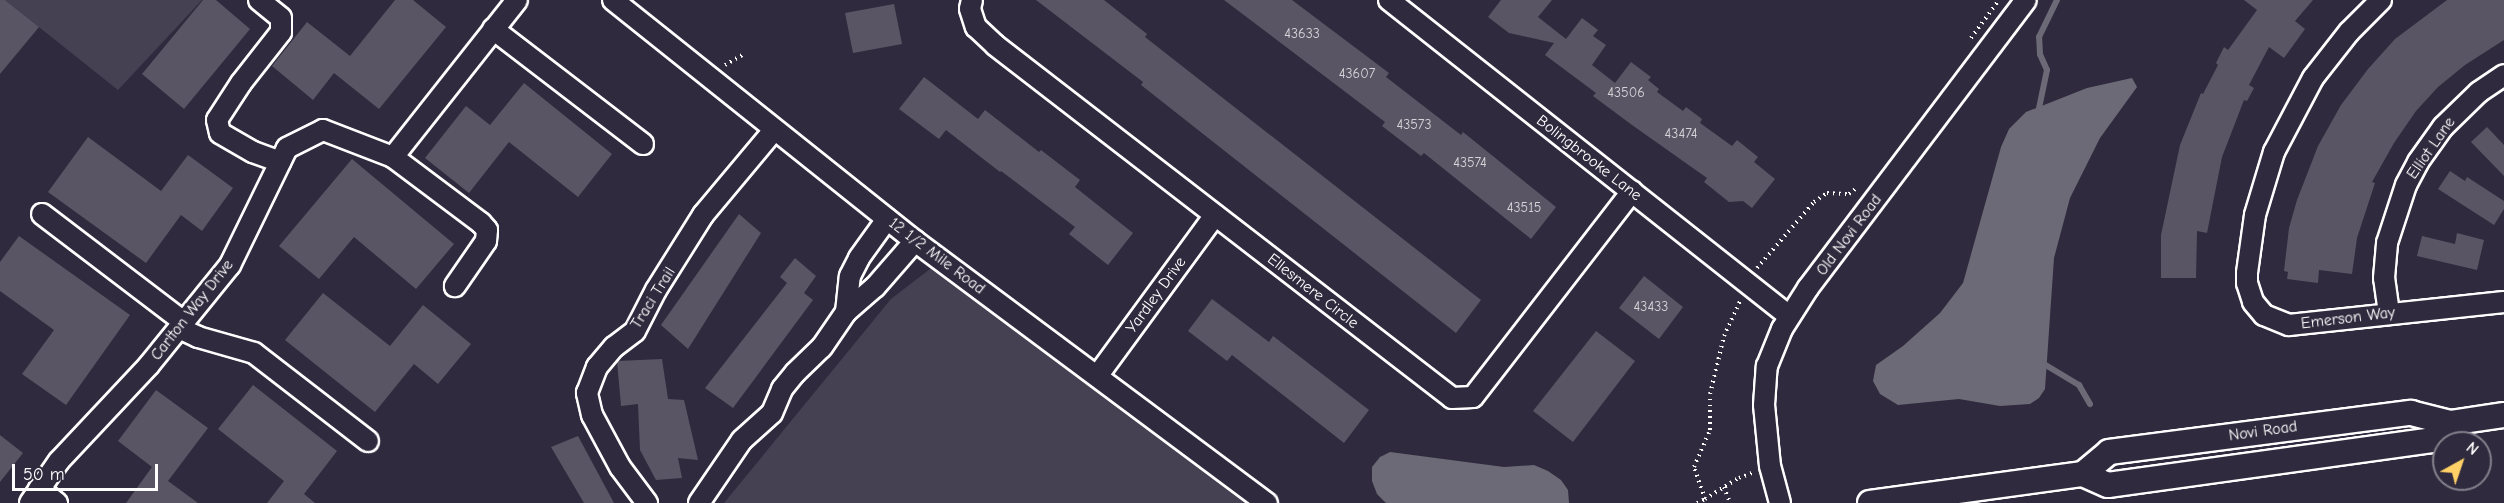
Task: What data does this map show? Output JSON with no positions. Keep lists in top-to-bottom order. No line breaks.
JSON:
{"streets":{"main road":["Novi Road"],"street":["Elliot Lane","Bolingbrooke Lane","Old Novi Road","12 1/2 Mile Road","Ellesmere Circle","Yardley Drive","Traci Trail","Carlton Way Drive","Emerson Way"]},"crossings":[["Elliot Lane","Emerson Way"],["Bolingbrooke Lane","Old Novi Road"],["Bolingbrooke Lane","Ellesmere Circle"],["12 1/2 Mile Road","Yardley Drive"],["12 1/2 Mile Road","Traci Trail"],["Ellesmere Circle","Yardley Drive"]],"house_numbers":["43633","43607","43506","43573","43474","43574","43515","43433"],"scale_bar":"50 m","north":"top right"}
